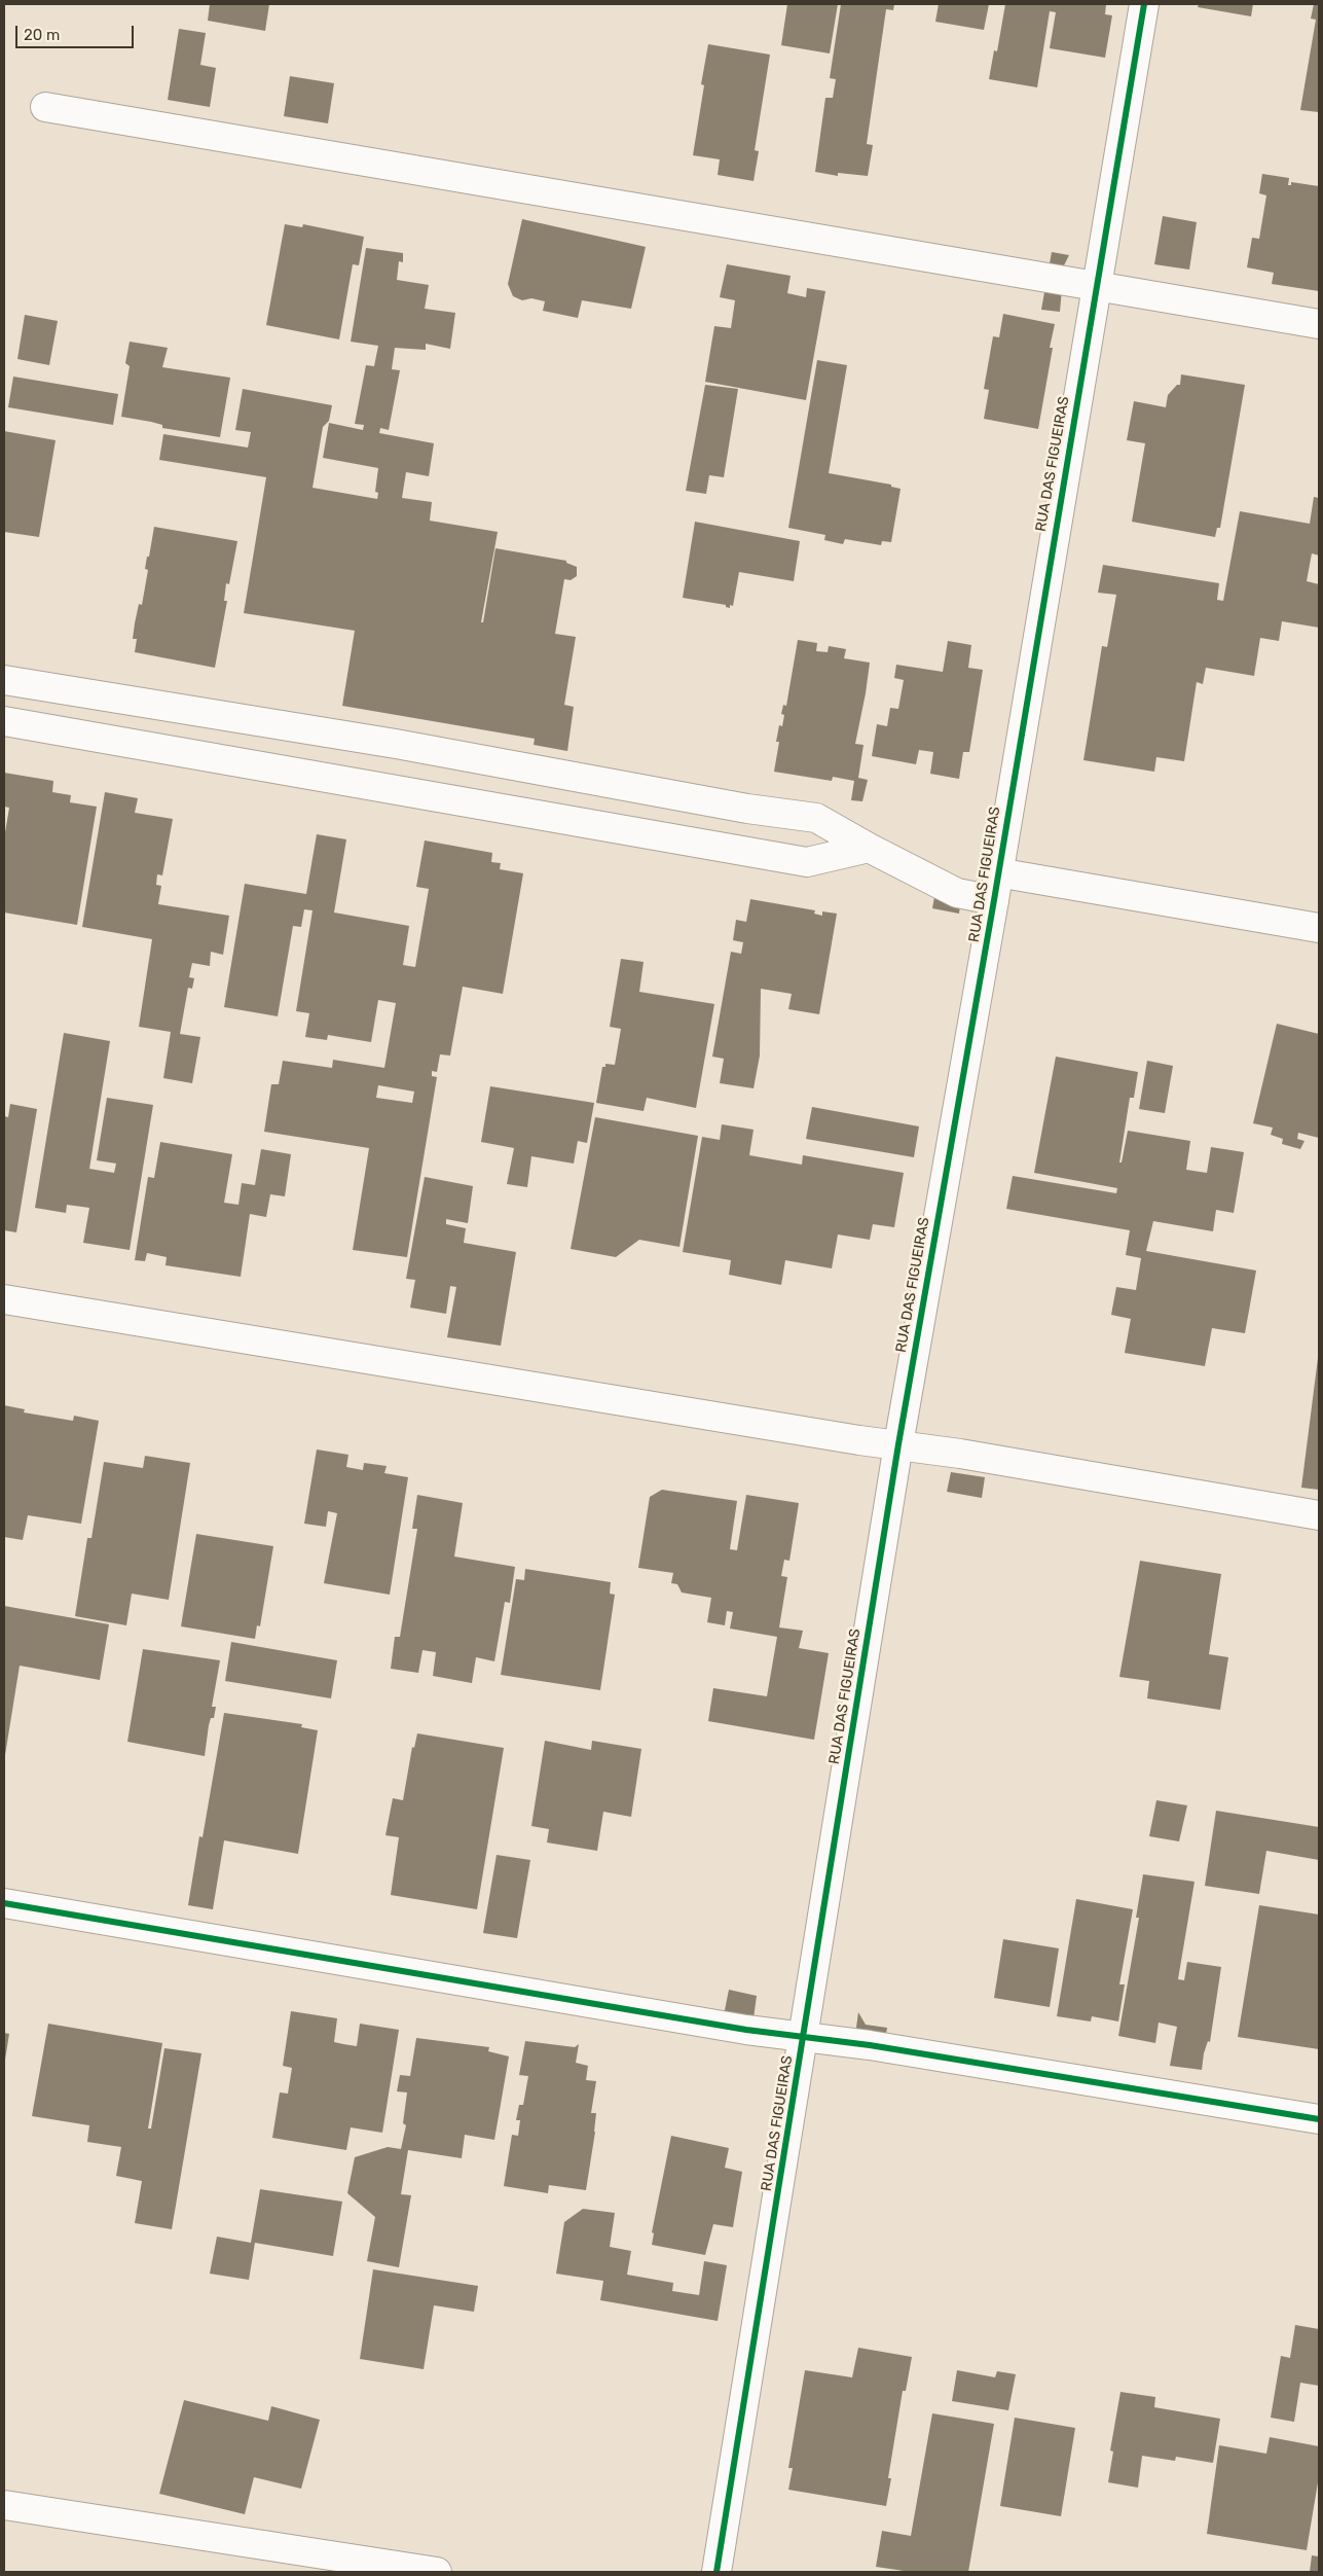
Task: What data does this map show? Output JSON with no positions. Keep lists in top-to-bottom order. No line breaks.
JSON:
{"streets":{"street":["RUA DAS FIGUEIRAS"]},"scale_bar":"20 m"}
